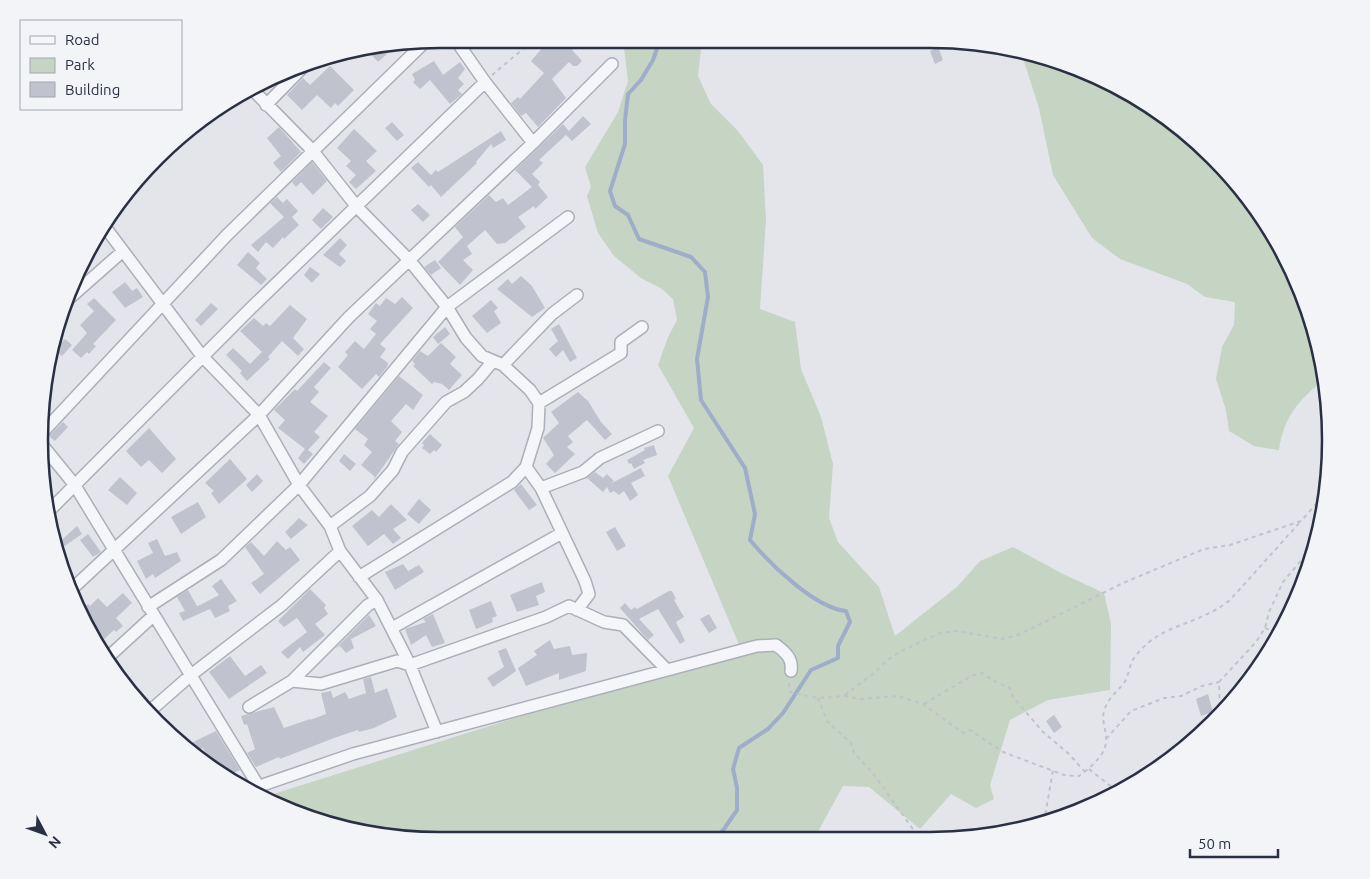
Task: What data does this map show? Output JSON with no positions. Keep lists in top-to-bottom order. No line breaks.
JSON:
{"legend":["Road","Park","Building"],"scale_bar":"50 m","north":"bottom right"}
